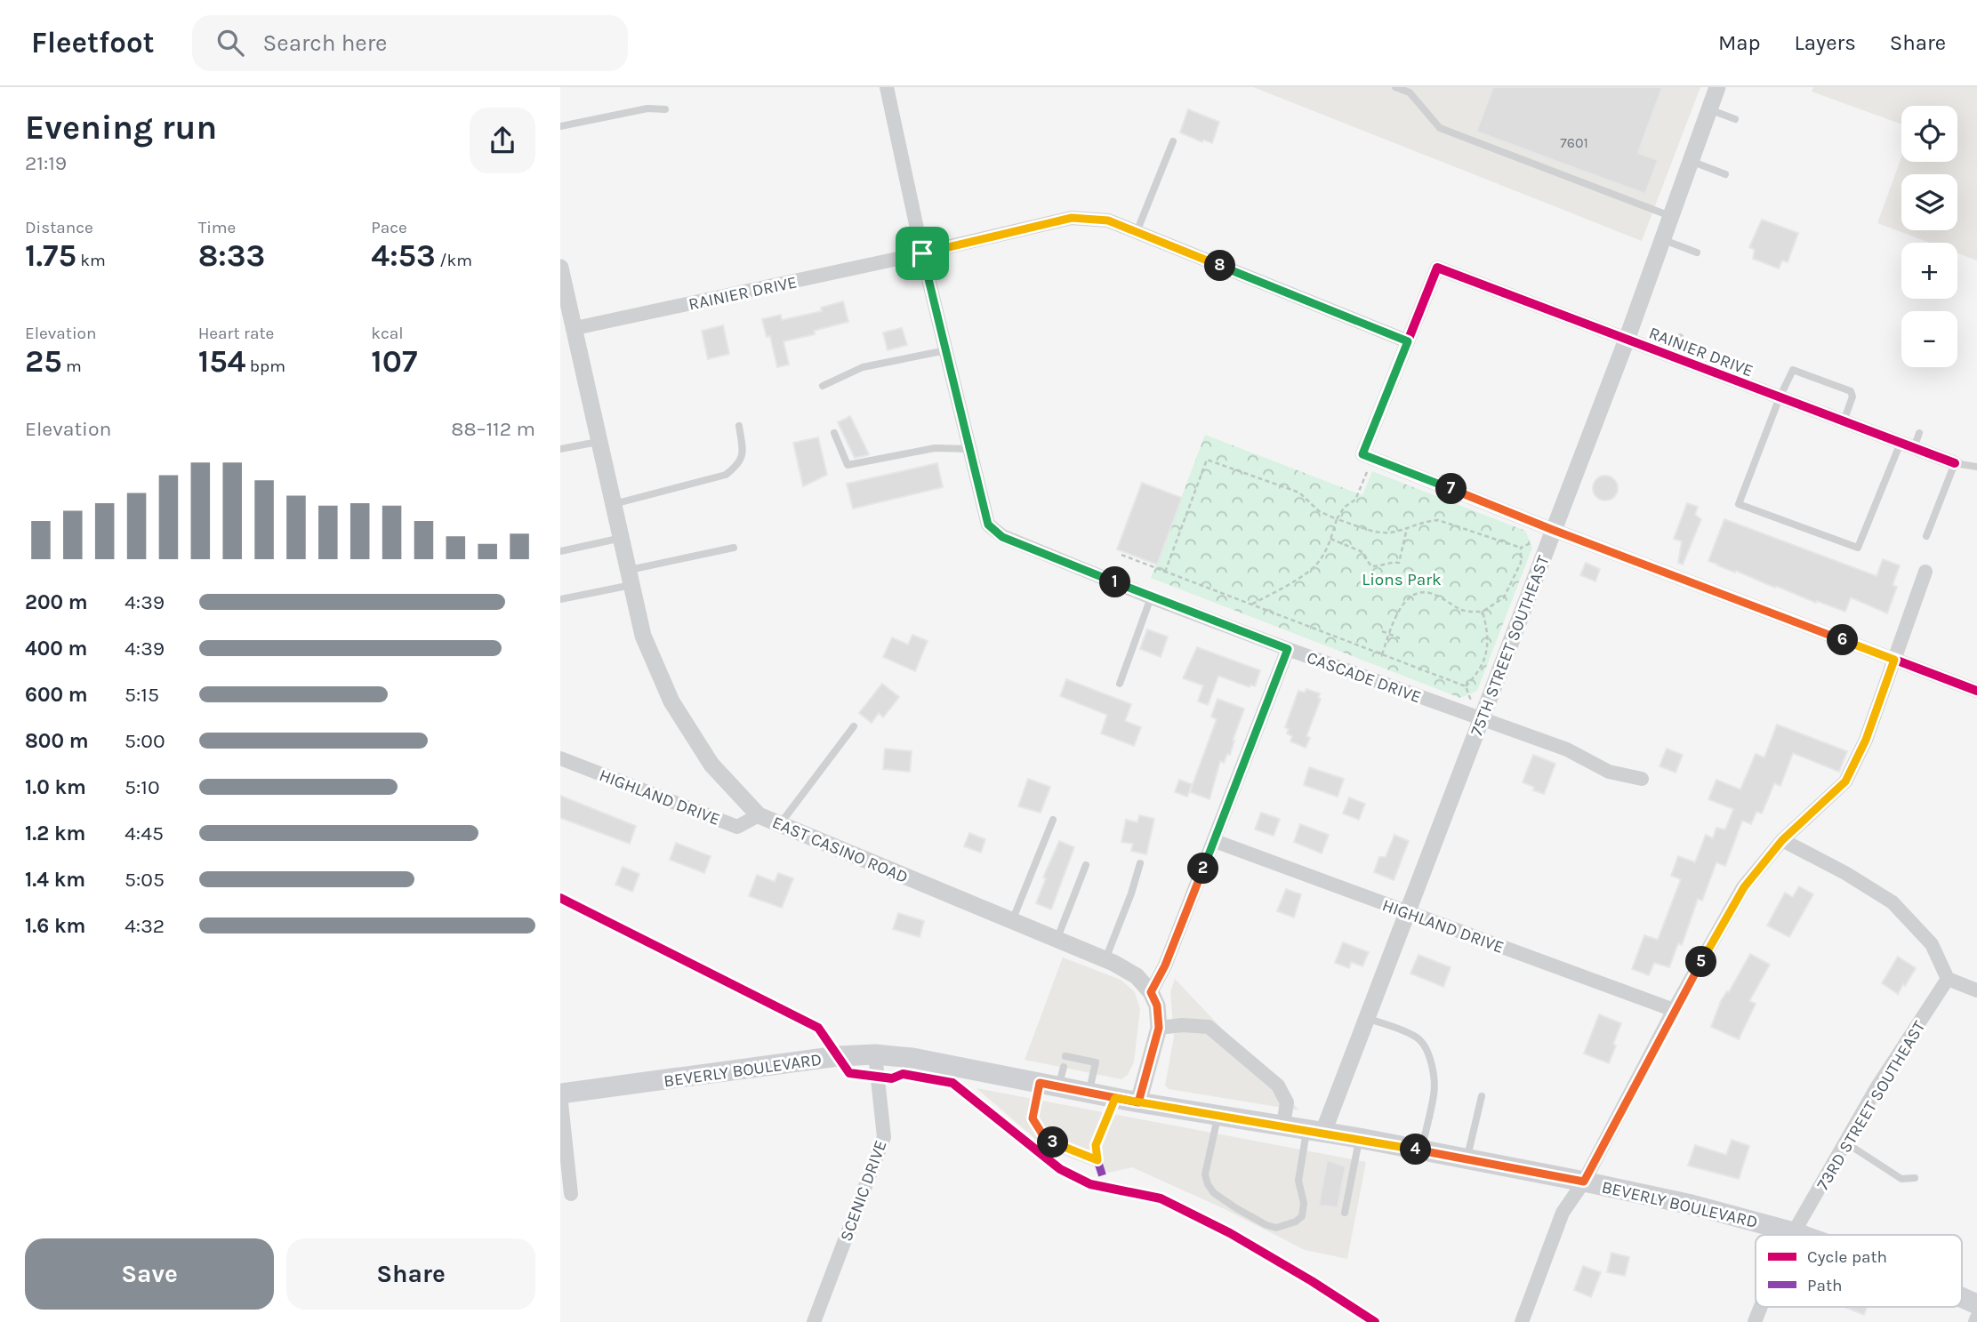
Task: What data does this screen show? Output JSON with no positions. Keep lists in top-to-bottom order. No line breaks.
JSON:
{"streets":{"main road":["BEVERLY BOULEVARD"],"street":["RAINIER DRIVE","75TH STREET SOUTHEAST","CASCADE DRIVE","HIGHLAND DRIVE","EAST CASINO ROAD","73RD STREET SOUTHEAST","SCENIC DRIVE"]},"crossings":[["RAINIER DRIVE","75TH STREET SOUTHEAST"],["RAINIER DRIVE","CASCADE DRIVE"],["RAINIER DRIVE","EAST CASINO ROAD"],["75TH STREET SOUTHEAST","CASCADE DRIVE"],["75TH STREET SOUTHEAST","HIGHLAND DRIVE"],["75TH STREET SOUTHEAST","BEVERLY BOULEVARD"],["HIGHLAND DRIVE","EAST CASINO ROAD"],["BEVERLY BOULEVARD","73RD STREET SOUTHEAST"],["BEVERLY BOULEVARD","SCENIC DRIVE"]],"parks":["Lions Park"],"house_numbers":["7601"],"legend":["Cycle path","Path"],"page":{"header":"Fleetfoot","search":"Search here","nav":["Map","Layers","Share"],"heading":["Evening run","21:19"],"map_buttons":["+","−"],"stats":[["Distance","1.75 km"],["Time","8:33"],["Pace","4:53 /km"],["Elevation","25 m"],["Heart rate","154 bpm"],["kcal","107"]],"pins":["8","7","1","6","2","5","3","4"],"chart":["Elevation","88–112 m"],"list":[{"name":"200 m","note":"4:39"},{"name":"400 m","note":"4:39"},{"name":"600 m","note":"5:15"},{"name":"800 m","note":"5:00"},{"name":"1.0 km","note":"5:10"},{"name":"1.2 km","note":"4:45"},{"name":"1.4 km","note":"5:05"},{"name":"1.6 km","note":"4:32"}],"buttons":["Save","Share"]}}
